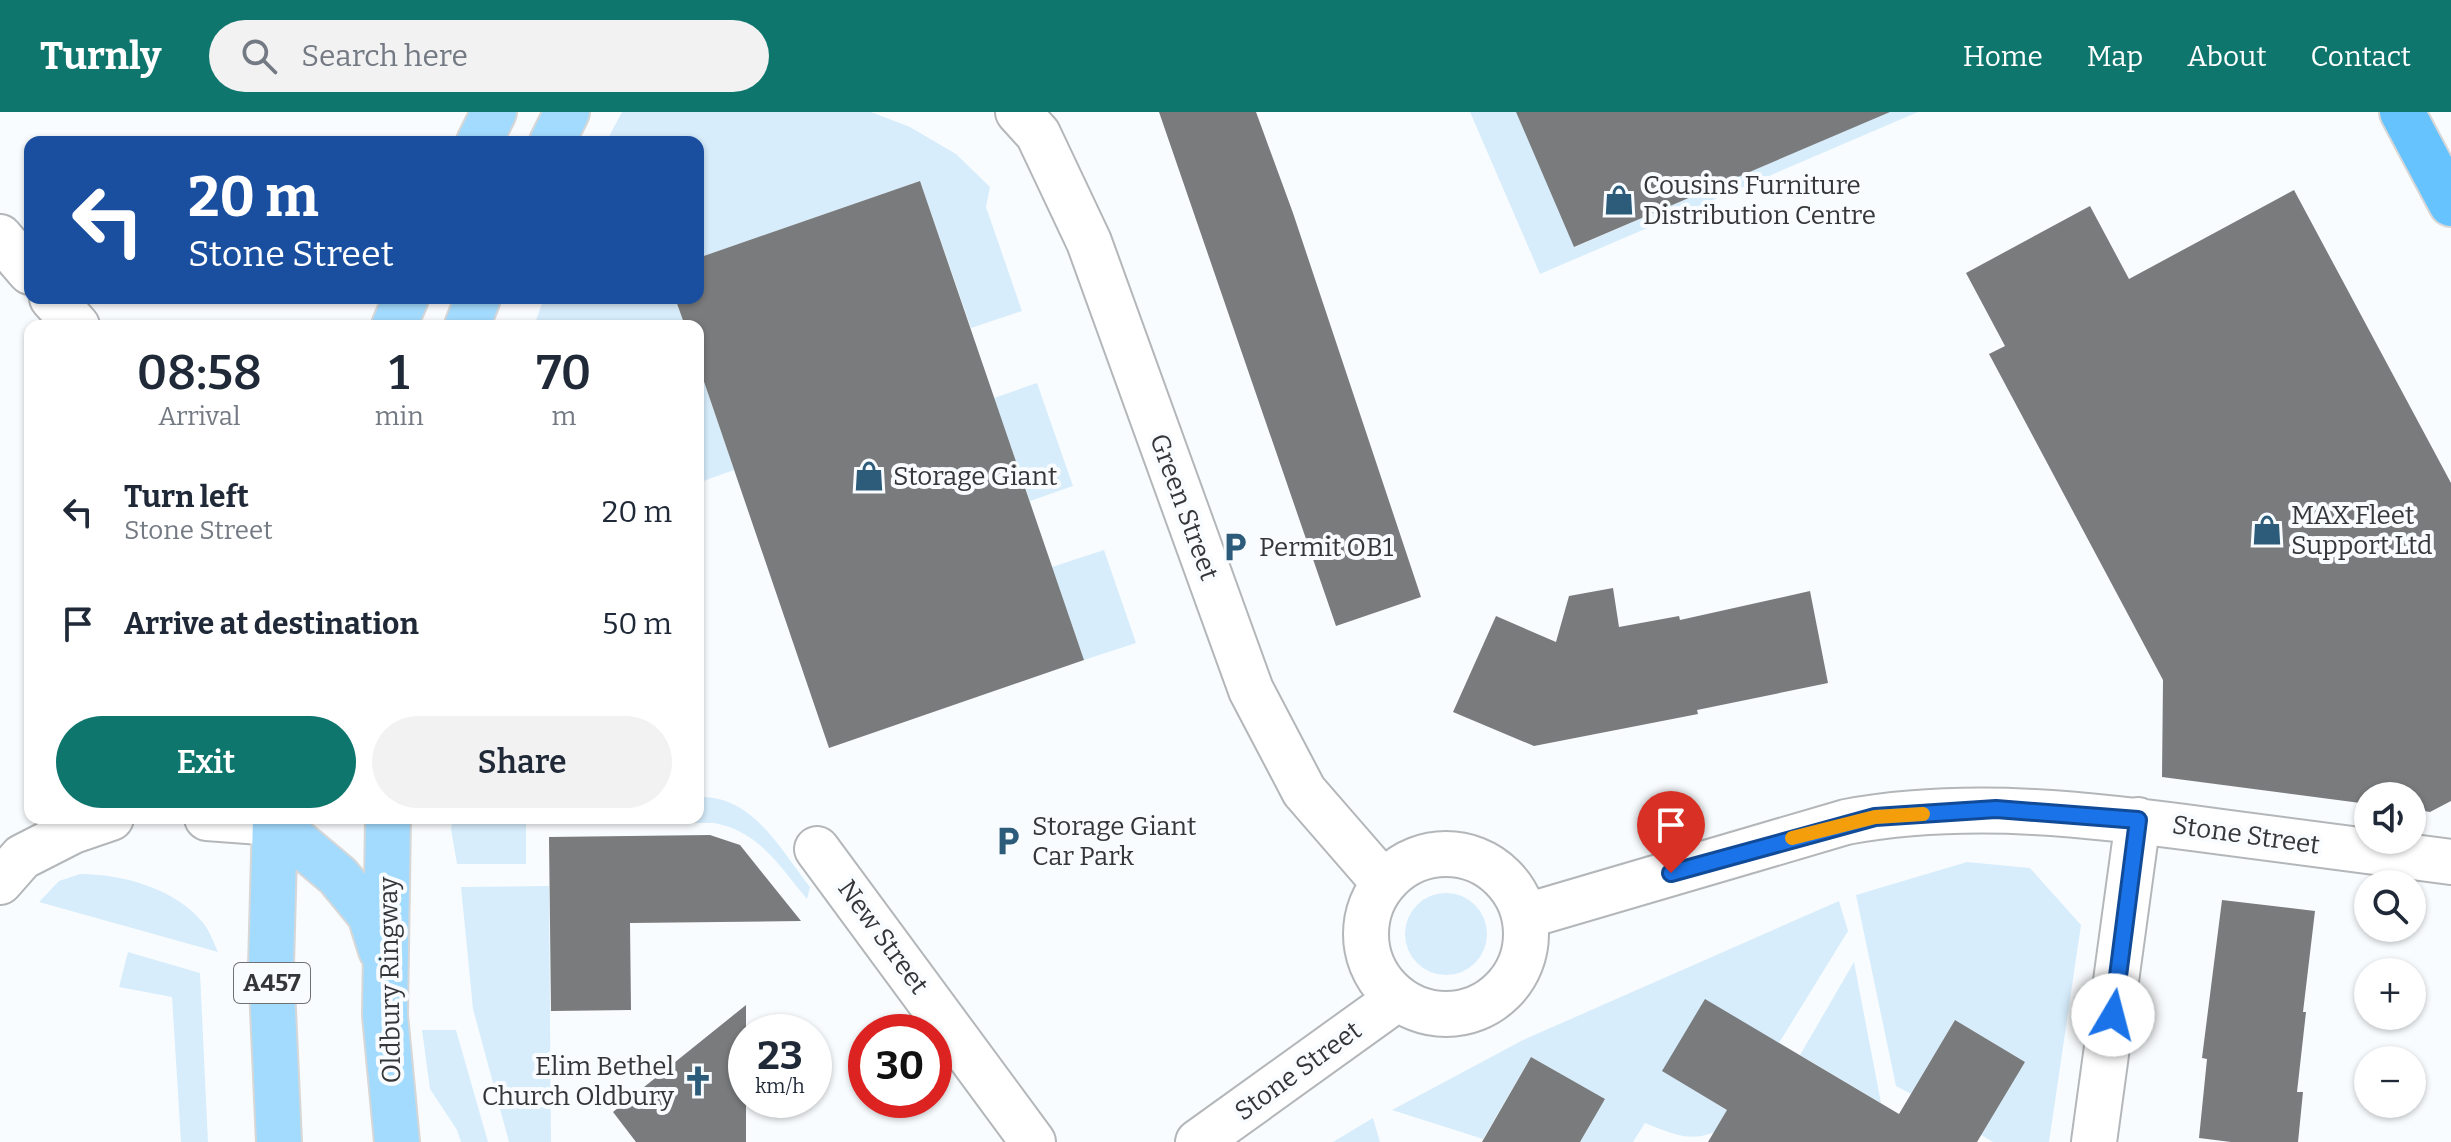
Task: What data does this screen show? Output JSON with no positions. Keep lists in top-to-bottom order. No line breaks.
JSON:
{"streets":{"main road":["Oldbury Ringway","A457"],"street":["Green Street","Stone Street","New Street"]},"crossings":[["Green Street","Stone Street"]],"places":{"shop":["Cousins Furniture Distribution Centre","Storage Giant","MAX Fleet Support Ltd"],"parking":["Permit OB1","Storage Giant Car Park"],"church":["Elim Bethel Church Oldbury"]},"page":{"header":"Turnly","search":"Search here","nav":["Home","Map","About","Contact"],"turn":["20 m","Stone Street"],"eta":["08:58","Arrival","1","min","70","m"],"list":[{"name":"Turn left","note":"Stone Street","value":"20 m"},{"name":"Arrive at destination","value":"50 m"}],"buttons":["Exit","Share"],"map_buttons":["+","−"],"speed":"23 km/h","limit":"30"}}
